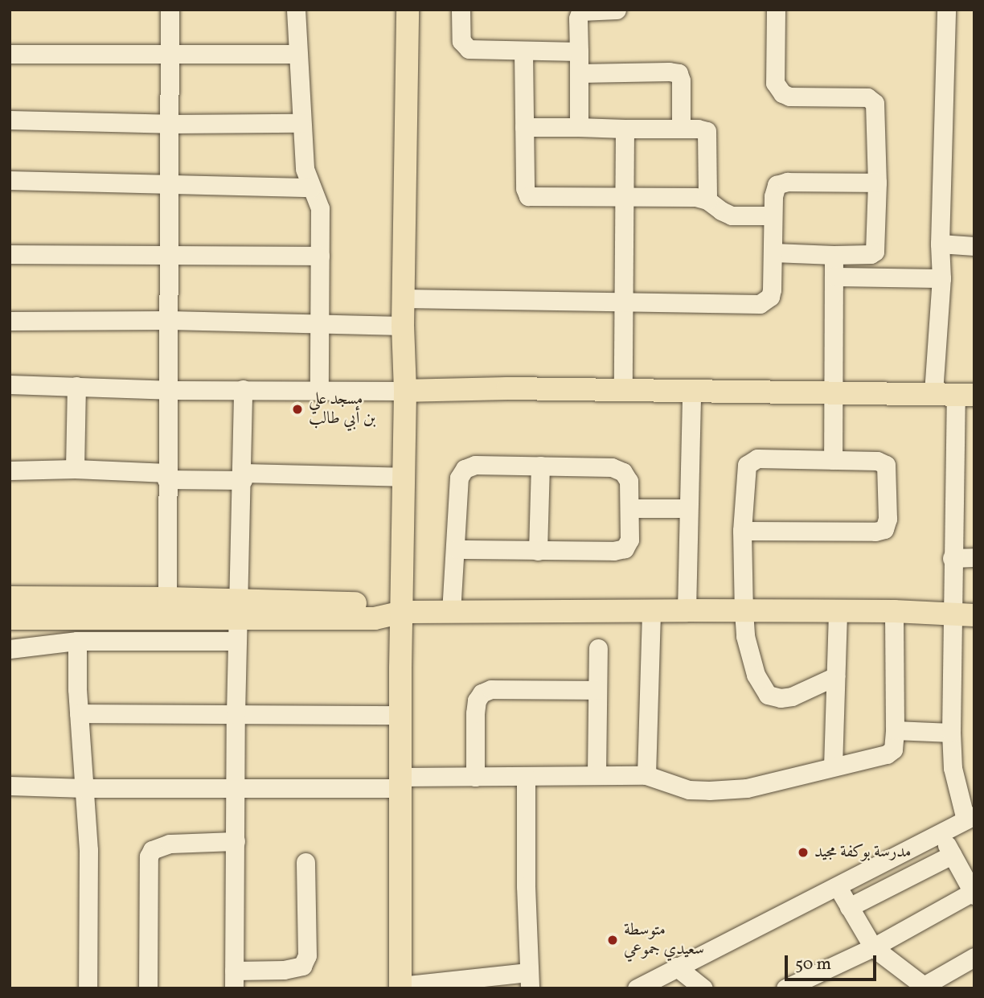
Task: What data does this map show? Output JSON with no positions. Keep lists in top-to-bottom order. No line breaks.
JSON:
{"places":["مسجد علي بن أبي طالب","مدرسة بوكفة مجيد","متوسطة سعيدي جموعي"],"scale_bar":"50 m"}
